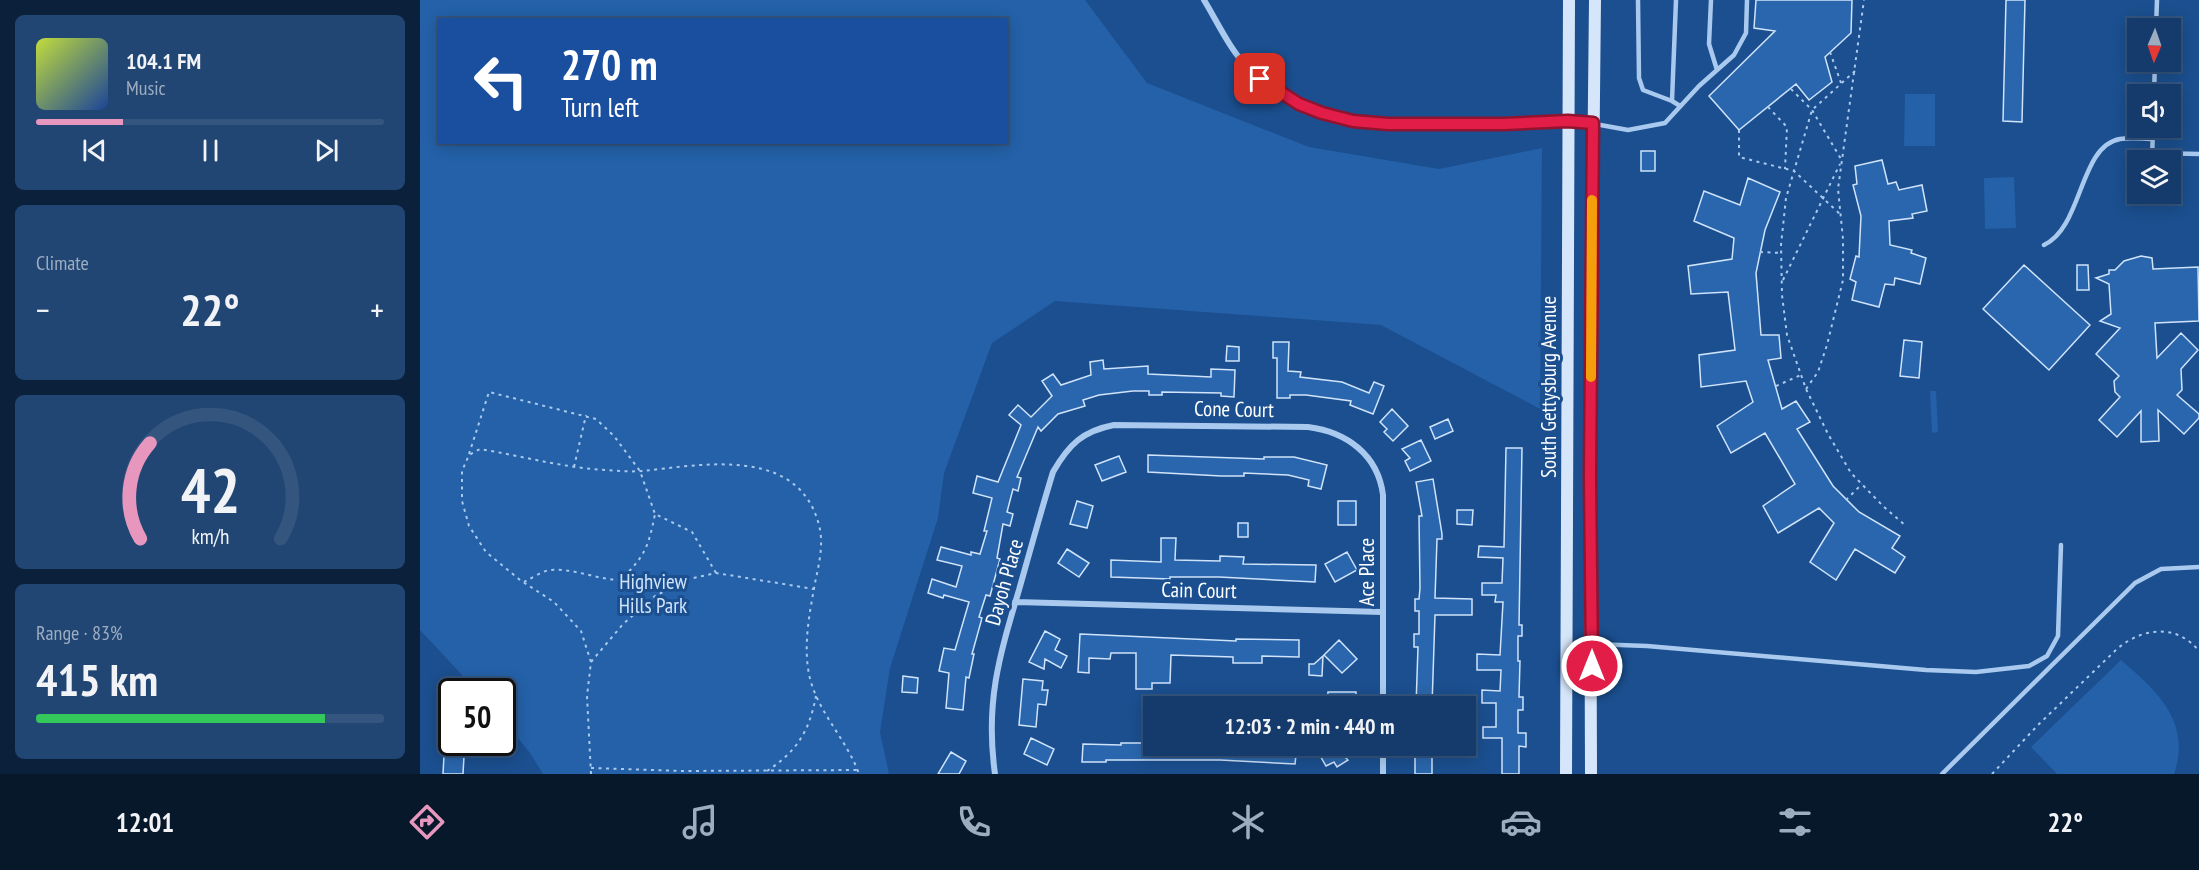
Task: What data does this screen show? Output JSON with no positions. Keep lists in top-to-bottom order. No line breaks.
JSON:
{"streets":{"main road":["South Gettysburg Avenue"],"street":["Cone Court","Ace Place","Dayoh Place","Cain Court"]},"crossings":[["Cone Court","Ace Place"],["Cone Court","Dayoh Place"],["Ace Place","Cain Court"],["Dayoh Place","Cain Court"]],"parks":["Highview Hills Park"],"north":"bottom","page":{"turn":["270 m","Turn left"],"song":["104.1 FM","Music"],"tile":["Climate",["Range · 83%","415 km"]],"heat":["−","22°","+"],"limit":"50","trip":"12:03 · 2 min · 440 m","tabs":["12:01","22°"],"gauge":["42","km/h"]}}
